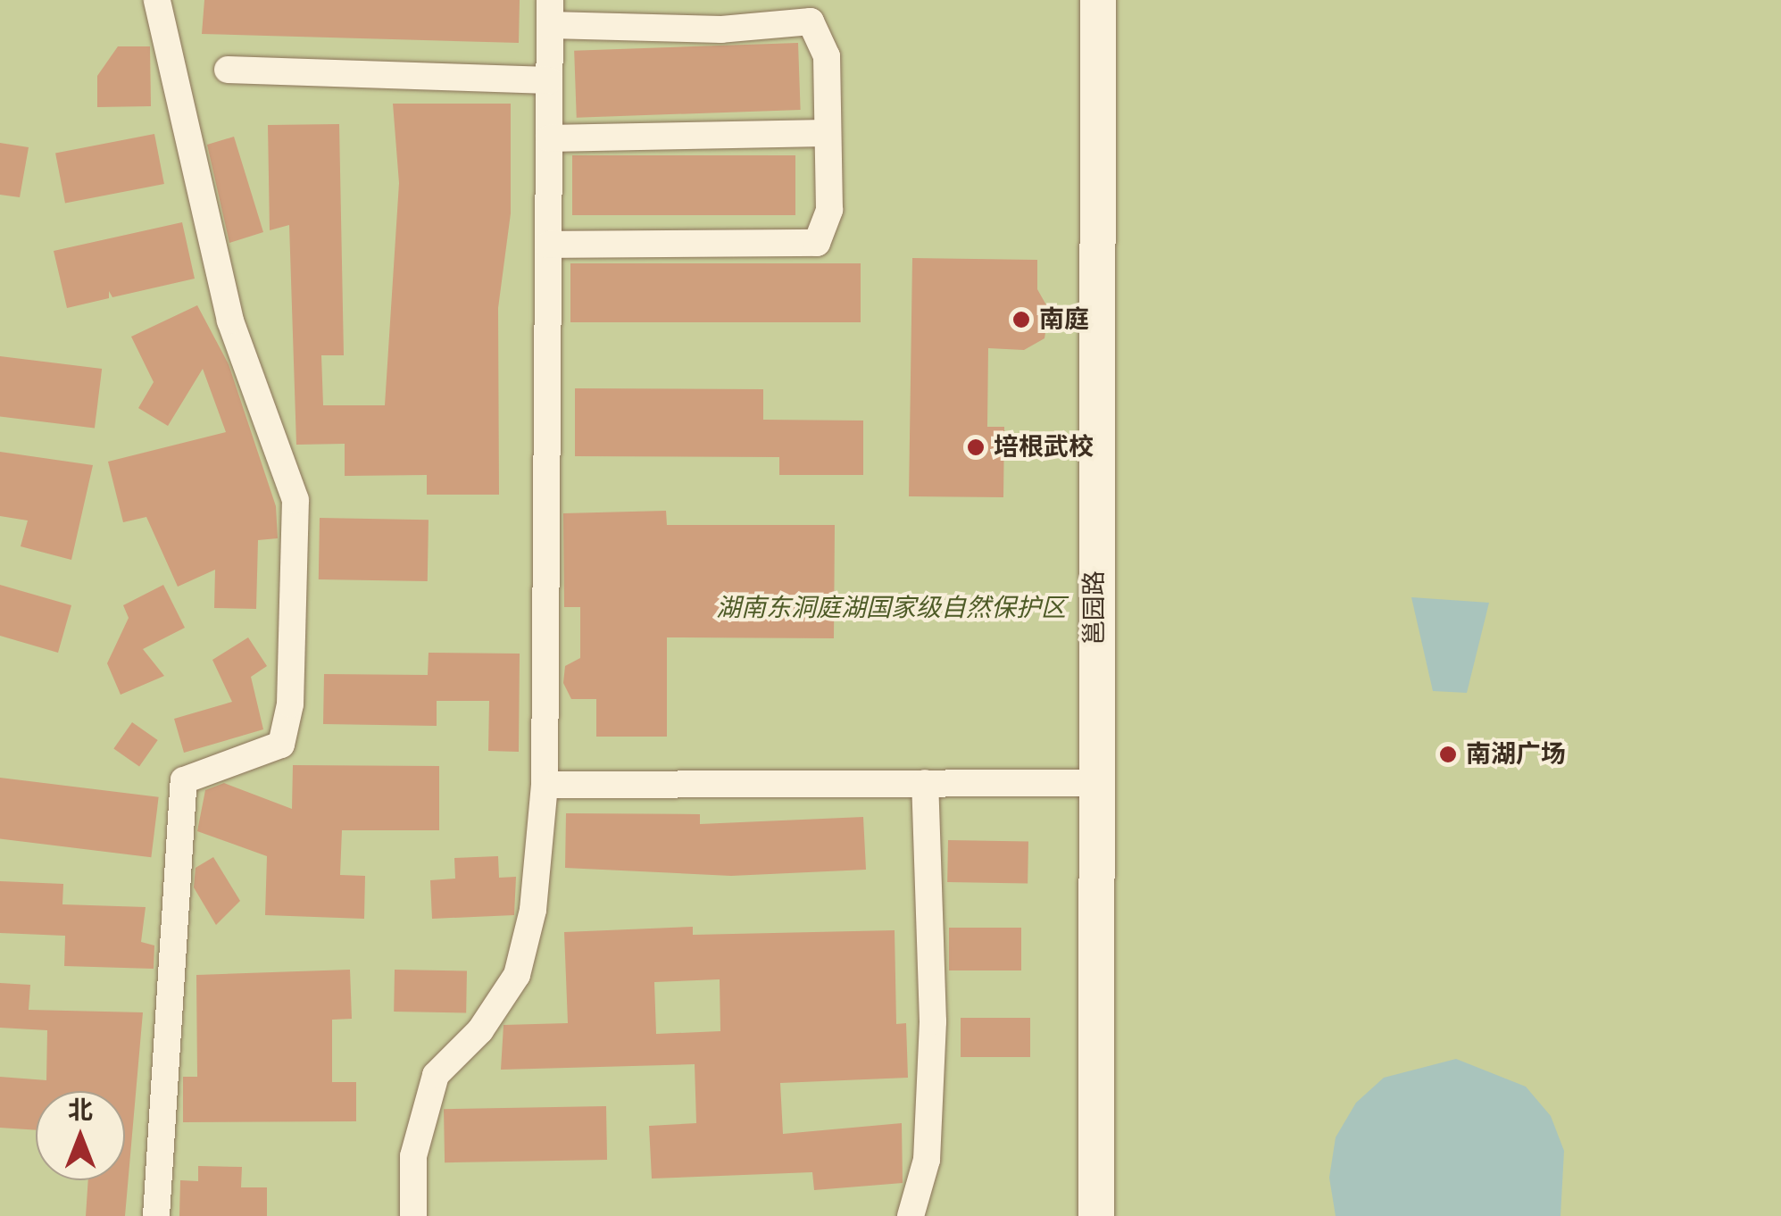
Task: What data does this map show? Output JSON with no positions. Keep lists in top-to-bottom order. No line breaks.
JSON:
{"streets":{"street":["邕园路"]},"parks":["湖南东洞庭湖国家级自然保护区"],"places":["南庭","培根武校","南湖广场"],"north":"top"}
